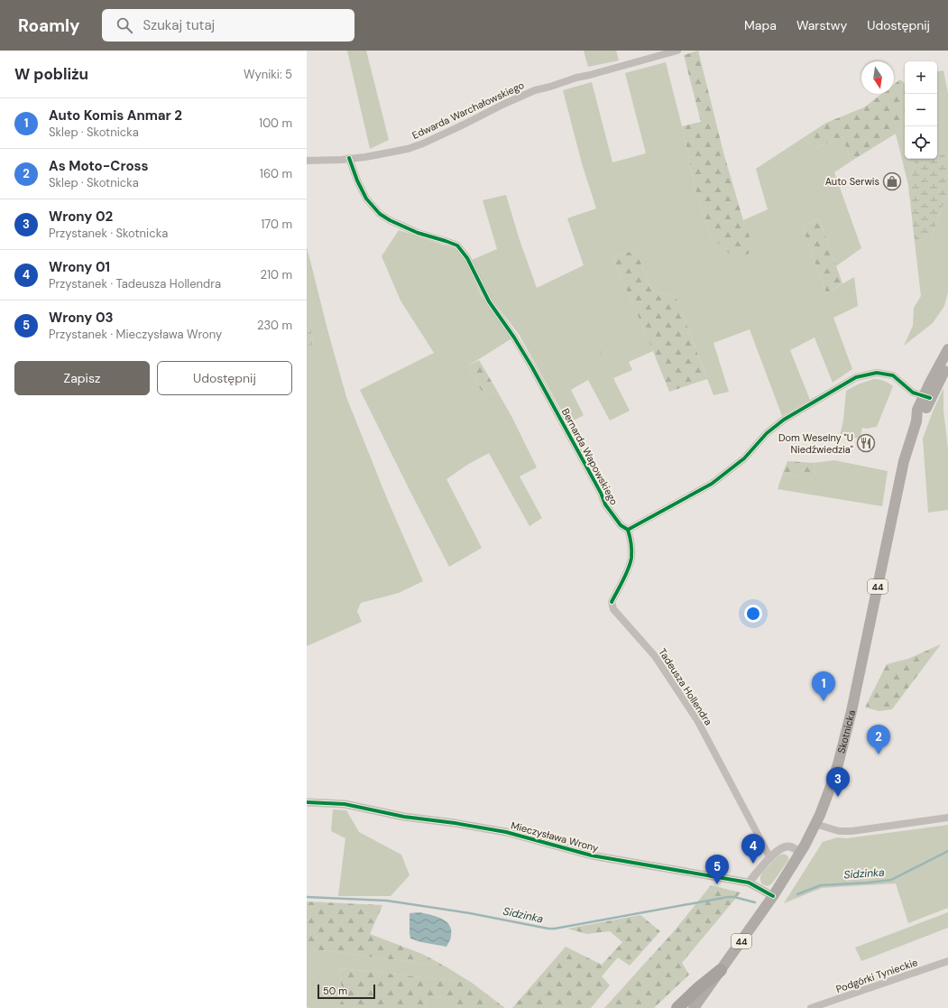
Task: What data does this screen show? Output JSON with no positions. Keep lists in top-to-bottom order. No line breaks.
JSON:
{"streets":{"main road":["44","Skotnicka"],"street":["Edwarda Warchałowskiego","Bernarda Wapowskiego","Tadeusza Hollendra","Mieczysława Wrony","Podgórki Tynieckie"]},"crossings":[["Edwarda Warchałowskiego","Bernarda Wapowskiego"],["Bernarda Wapowskiego","Tadeusza Hollendra"],["Skotnicka","Mieczysława Wrony"]],"water":["Sidzinka"],"places":{"shop":["Auto Serwis"],"restaurant":["Dom Weselny \"U Niedźwiedzia\""]},"scale_bar":"50 m","north":"bottom","page":{"header":"Roamly","search":"Szukaj tutaj","nav":["Mapa","Warstwy","Udostępnij"],"heading":["W pobliżu","Wyniki: 5"],"map_buttons":["+","−"],"list":[{"mark":"1","name":"Auto Komis Anmar 2","note":"Sklep · Skotnicka","value":"100 m"},{"mark":"2","name":"As Moto-Cross","note":"Sklep · Skotnicka","value":"160 m"},{"mark":"3","name":"Wrony 02","note":"Przystanek · Skotnicka","value":"170 m"},{"mark":"4","name":"Wrony 01","note":"Przystanek · Tadeusza Hollendra","value":"210 m"},{"mark":"5","name":"Wrony 03","note":"Przystanek · Mieczysława Wrony","value":"230 m"}],"buttons":["Zapisz","Udostępnij"],"pins":["1","2","3","4","5"],"scale":"50 m"}}
